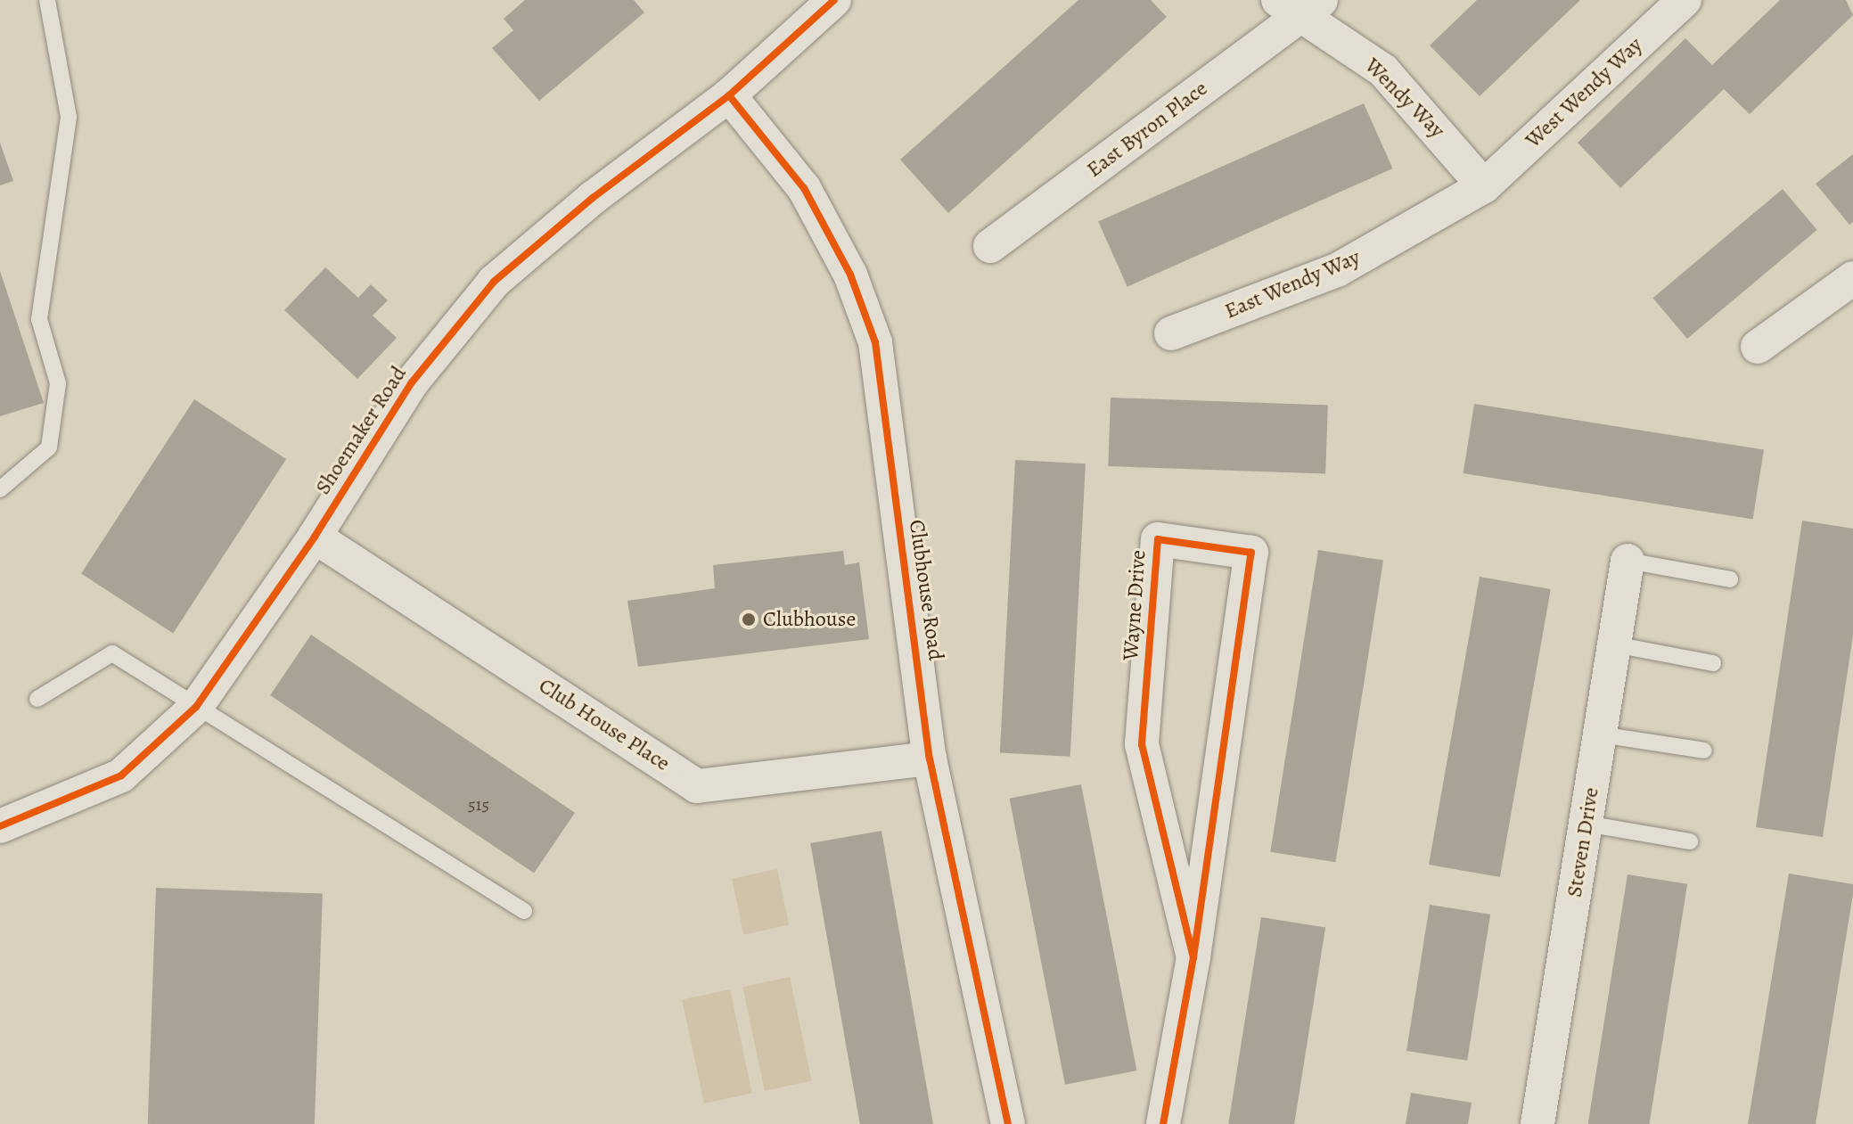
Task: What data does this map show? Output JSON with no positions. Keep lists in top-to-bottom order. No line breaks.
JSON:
{"streets":{"street":["West Wendy Way","Wendy Way","East Byron Place","East Wendy Way","Shoemaker Road","Clubhouse Road","Wayne Drive","Club House Place","Steven Drive"]},"crossings":[["West Wendy Way","Wendy Way"],["West Wendy Way","East Wendy Way"],["Wendy Way","East Byron Place"],["Wendy Way","East Wendy Way"],["Shoemaker Road","Clubhouse Road"],["Shoemaker Road","Club House Place"],["Clubhouse Road","Club House Place"]],"places":["Clubhouse"],"house_numbers":["515"]}
